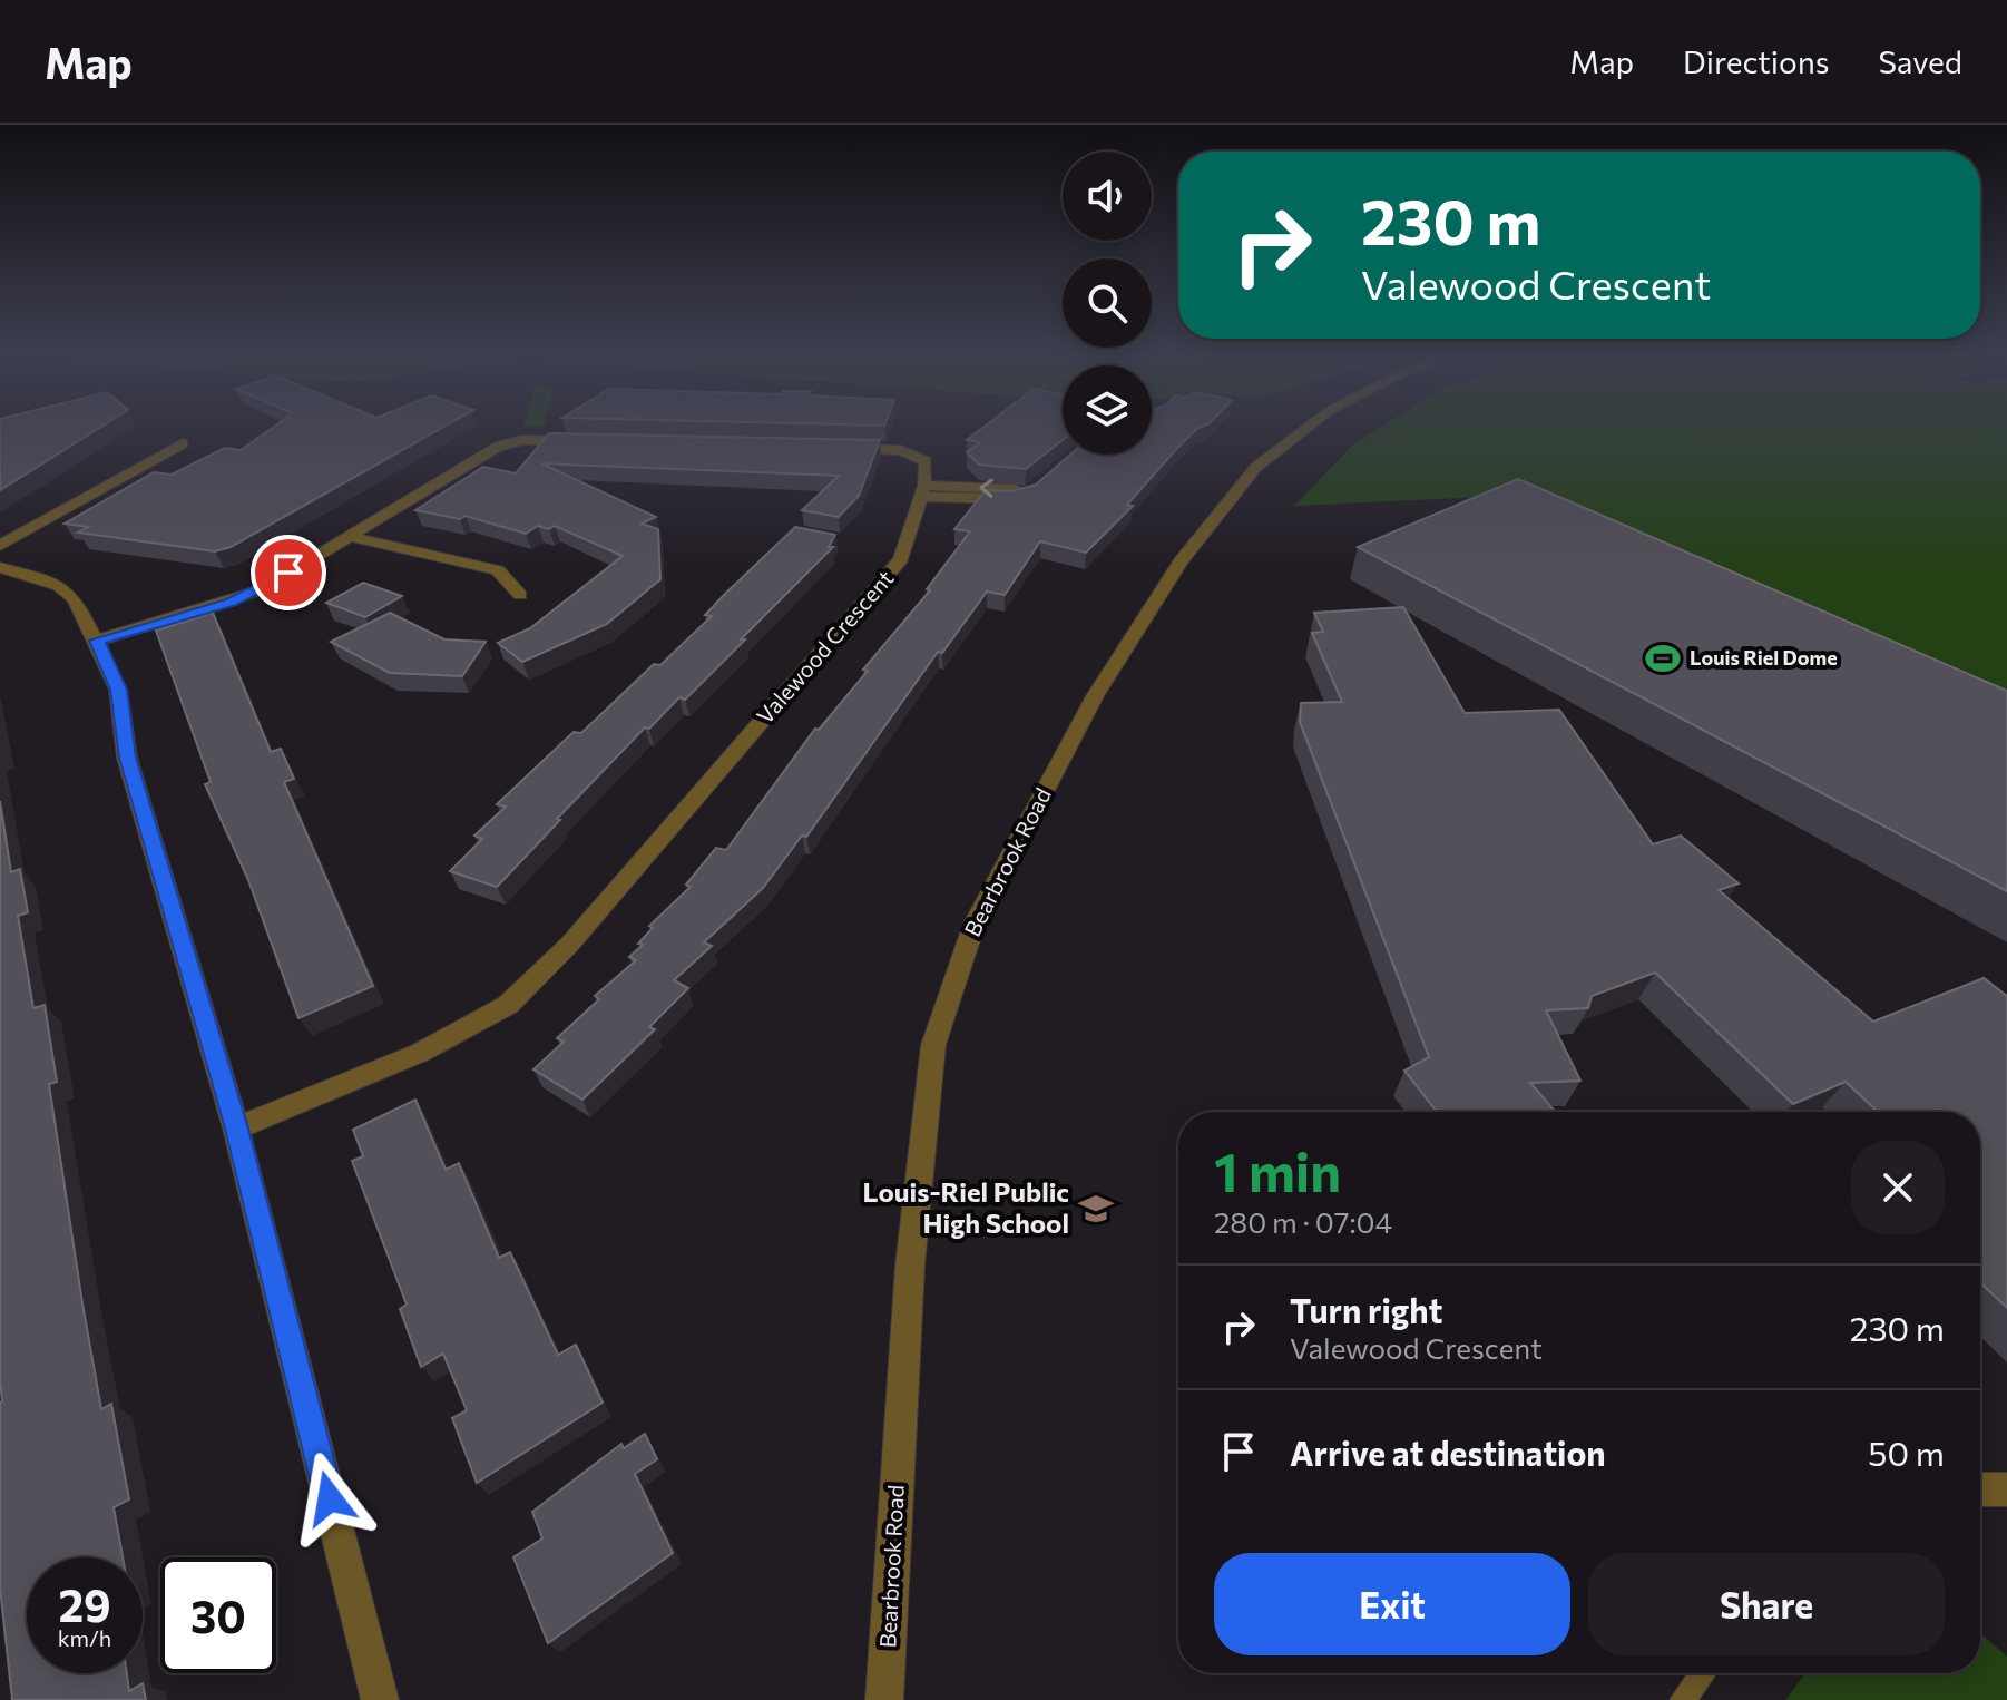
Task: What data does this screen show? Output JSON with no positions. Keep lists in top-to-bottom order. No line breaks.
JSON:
{"streets":{"street":["Valewood Crescent","Bearbrook Road"]},"places":{"sports":["Louis Riel Dome"],"school or university":["Louis-Riel Public High School"]},"page":{"header":"Map","nav":["Map","Directions","Saved"],"turn":["230 m","Valewood Crescent"],"heading":["1 min","280 m · 07:04"],"list":[{"name":"Turn right","note":"Valewood Crescent","value":"230 m"},{"name":"Arrive at destination","value":"50 m"}],"buttons":["Exit","Share"],"speed":"29 km/h","limit":"30"}}
